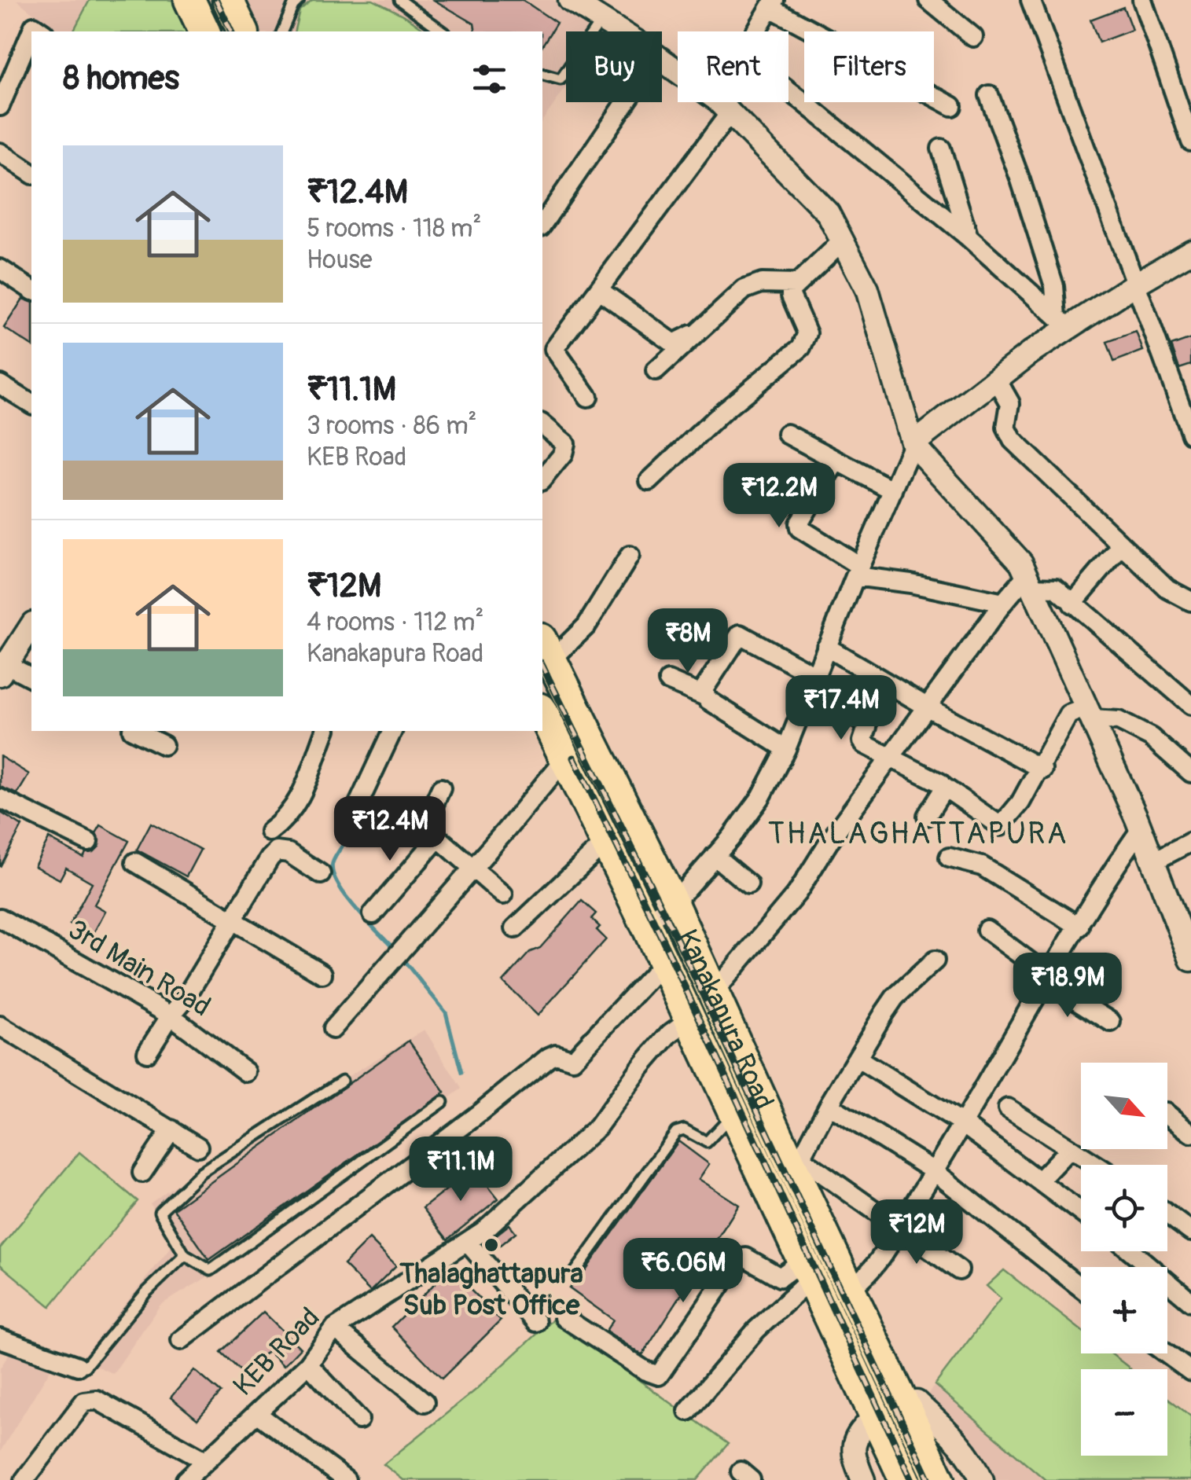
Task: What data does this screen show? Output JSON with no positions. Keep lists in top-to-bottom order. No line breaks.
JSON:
{"streets":{"highway":["Kanakapura Road"],"street":["3rd Main Road","KEB Road"]},"crossings":[["Kanakapura Road","KEB Road"]],"districts":["THALAGHATTAPURA"],"places":["Thalaghattapura Sub Post Office"],"north":"bottom right","page":{"chip":["Buy","Rent","Filters"],"heading":"8 homes","list":[{"name":"₹12.4M","note":"5 rooms · 118 m² · House"},{"name":"₹11.1M","note":"3 rooms · 86 m² · KEB Road"},{"name":"₹12M","note":"4 rooms · 112 m² · Kanakapura Road"}],"price":["₹12.2M","₹8M","₹17.4M","₹12.4M","₹18.9M","₹11.1M","₹12M","₹6.06M"],"map_buttons":["+","−"]}}
